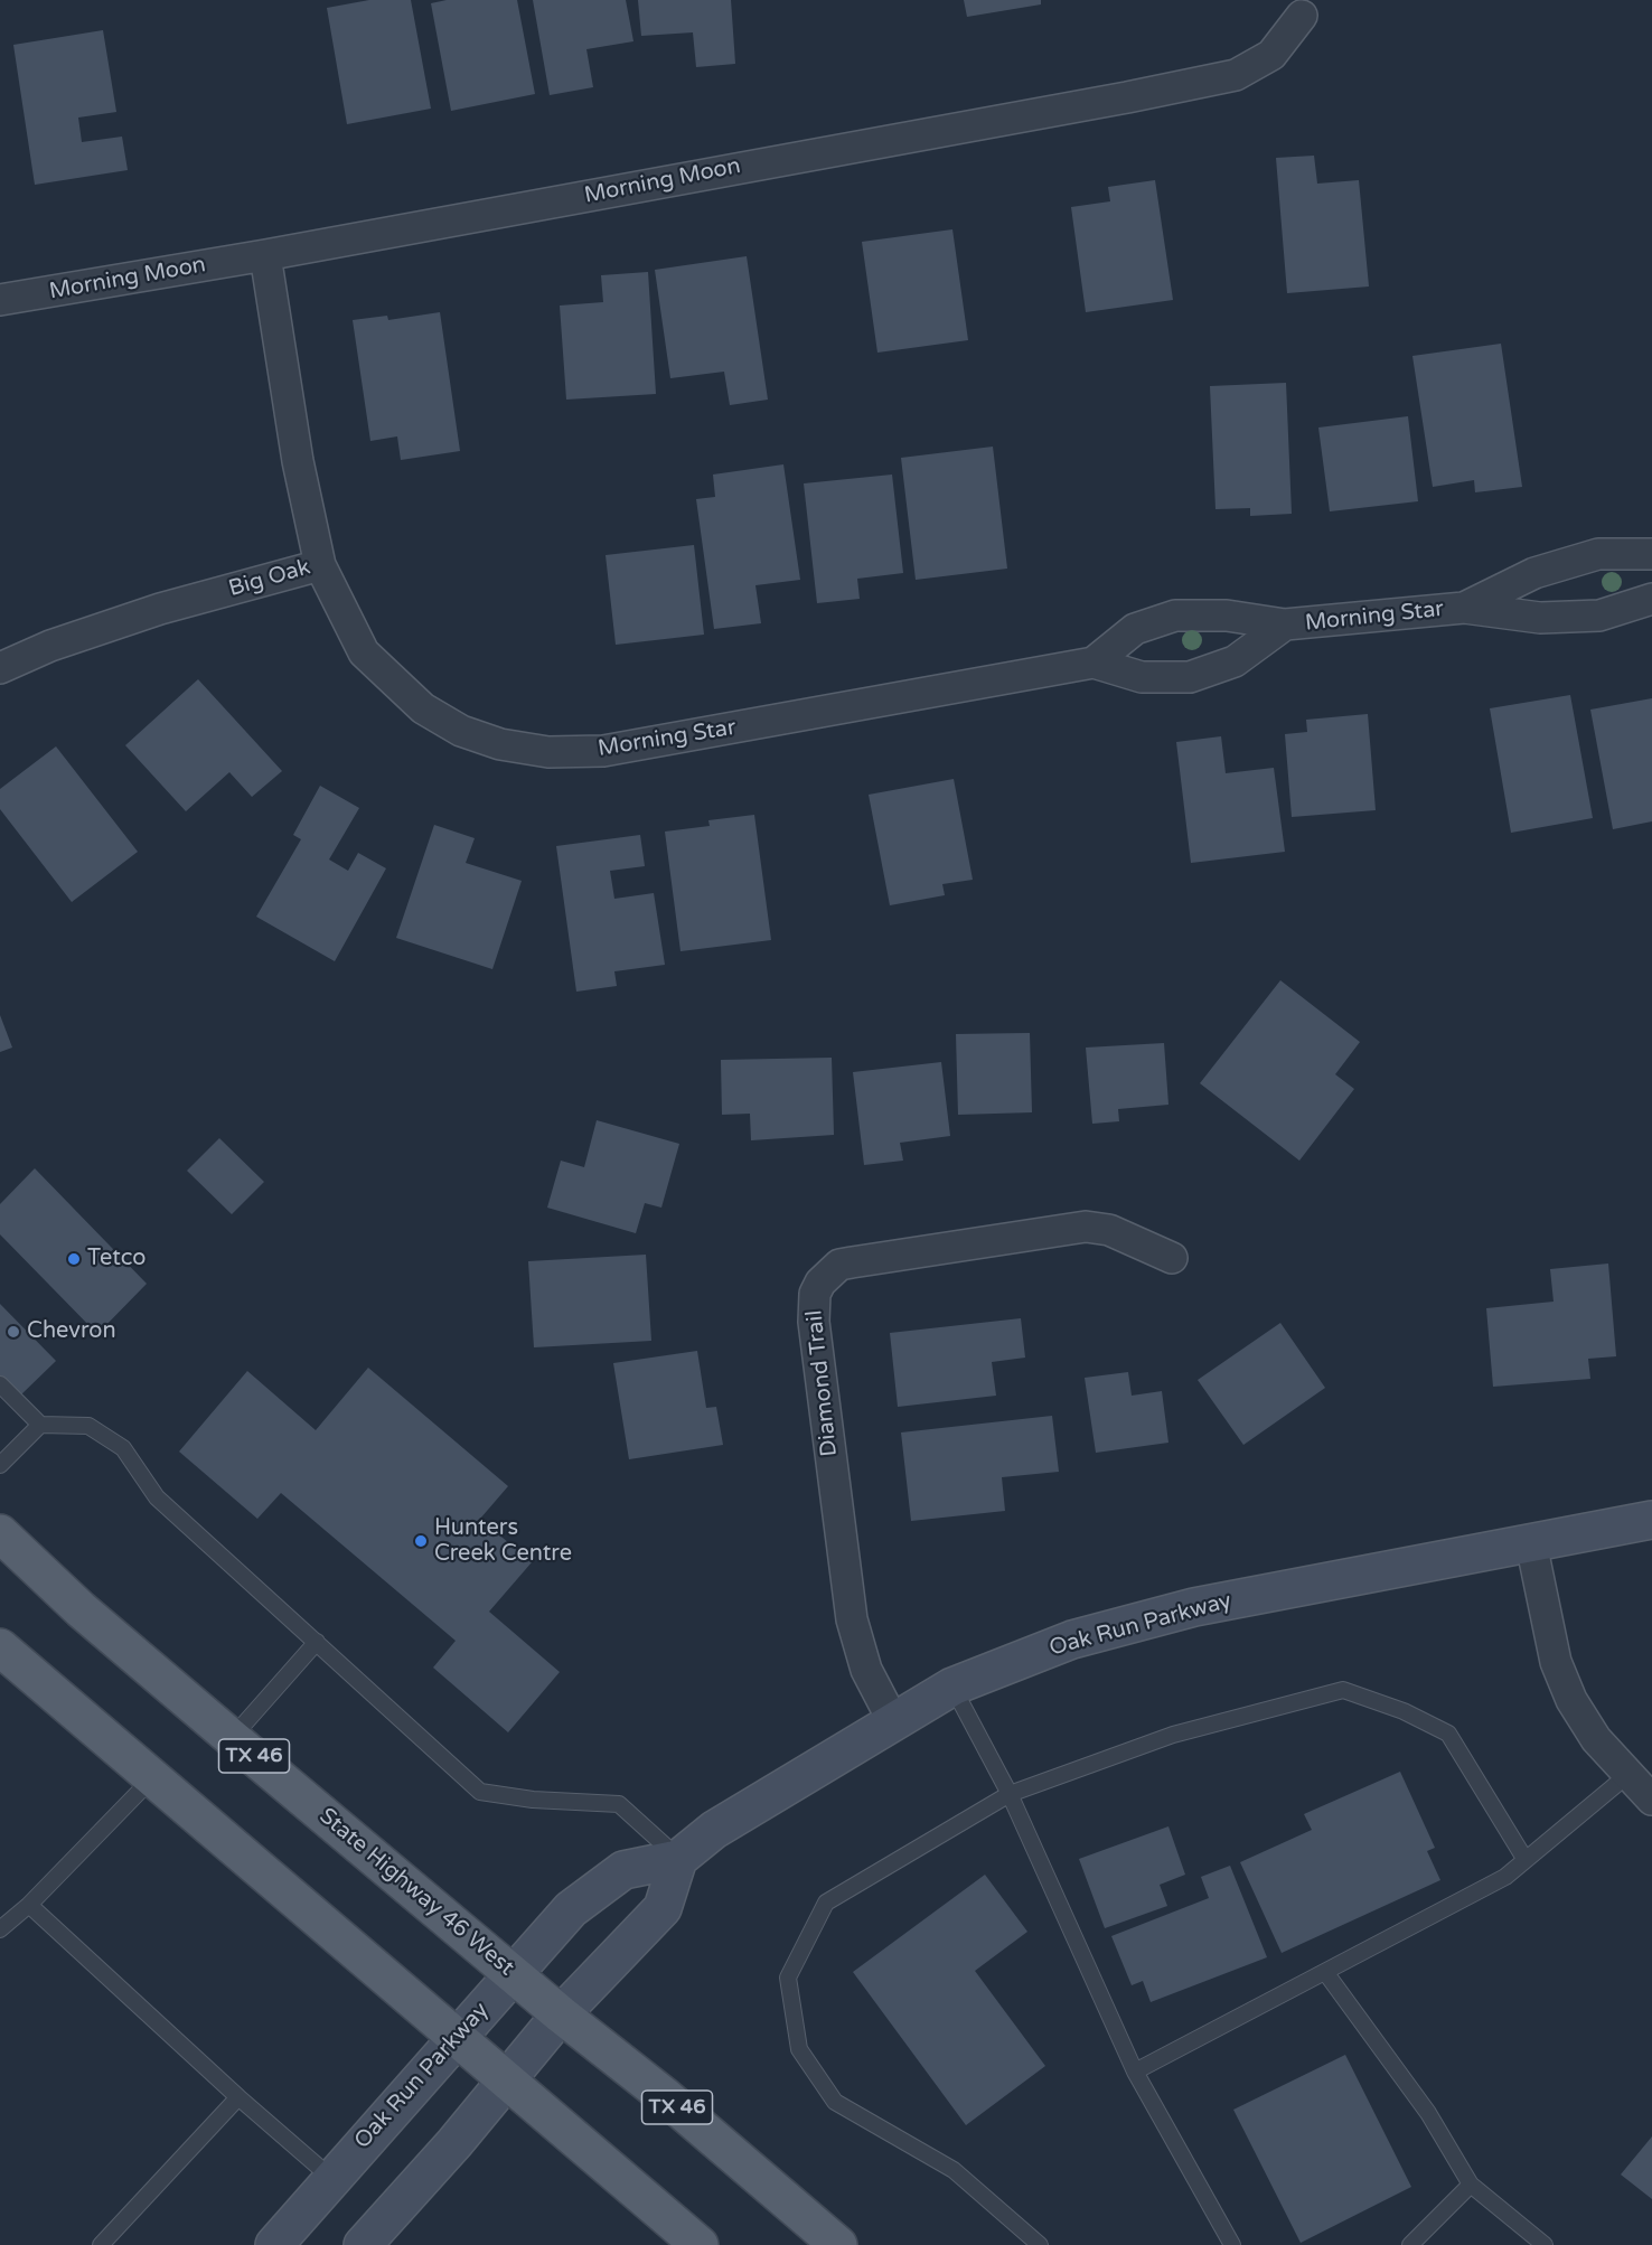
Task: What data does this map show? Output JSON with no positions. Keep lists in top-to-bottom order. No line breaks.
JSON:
{"streets":{"main road":["TX 46","State Highway 46 West"],"street":["Morning Moon","Big Oak","Morning Star","Diamond Trail","Oak Run Parkway"]},"crossings":[["Morning Moon","Big Oak"],["Big Oak","Morning Star"],["Diamond Trail","Oak Run Parkway"],["Oak Run Parkway","State Highway 46 West"]],"places":["Tetco","Chevron","Hunters Creek Centre"]}
